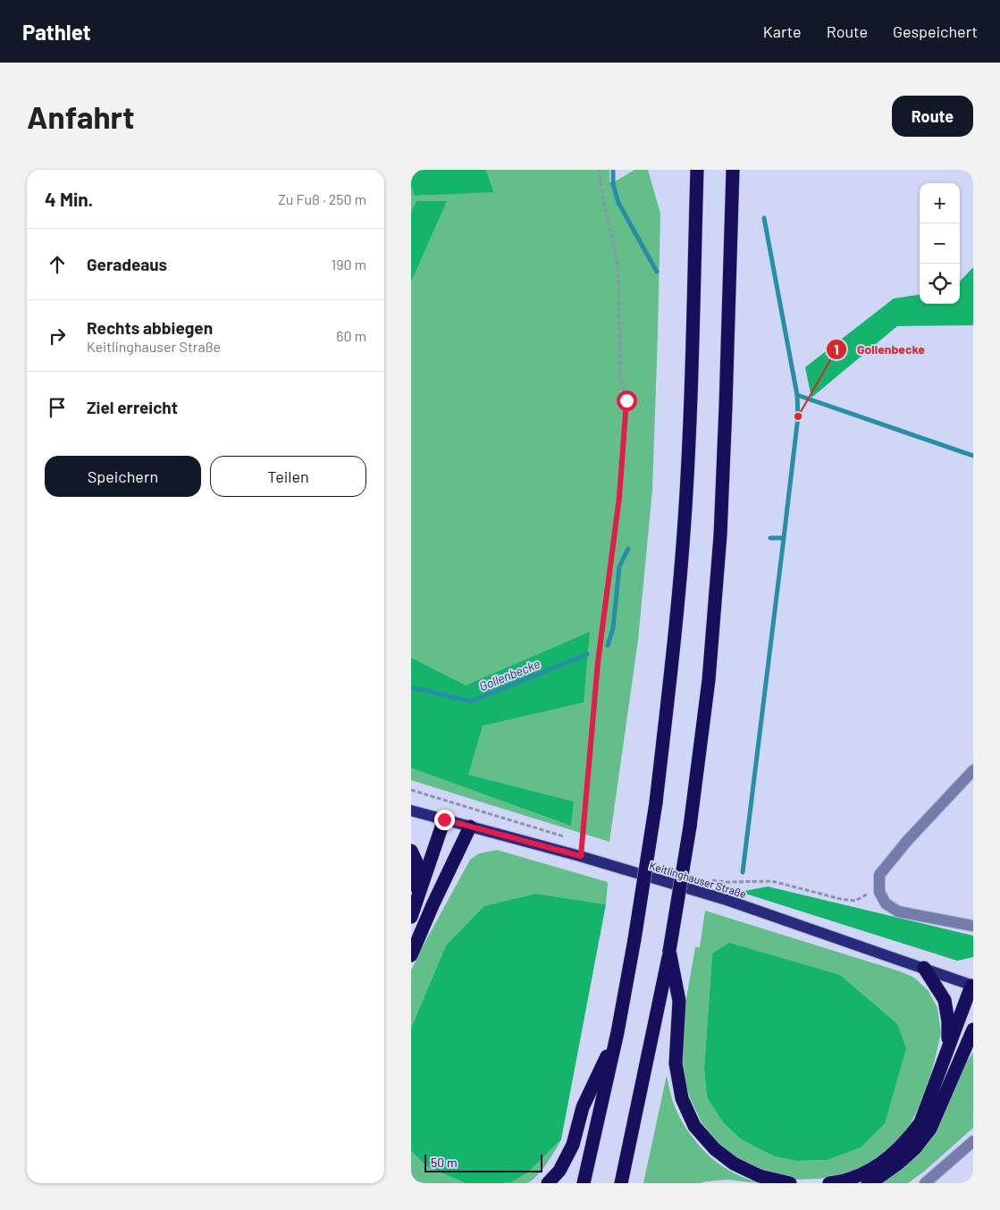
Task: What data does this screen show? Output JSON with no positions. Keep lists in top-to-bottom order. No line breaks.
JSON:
{"streets":{"main road":["Keitlinghauser Straße"]},"water":["Gollenbecke"],"places":["Gollenbecke"],"scale_bar":"50 m","page":{"header":"Pathlet","nav":["Karte","Route","Gespeichert"],"buttons":["Route",["Speichern","Teilen"]],"title":"Anfahrt","heading":["4 Min.","Zu Fuß · 250 m"],"map_buttons":["+","−"],"list":[["Geradeaus","190 m"],["Rechts abbiegen","Keitlinghauser Straße","60 m"],"Ziel erreicht"],"scale":"50 m"}}
